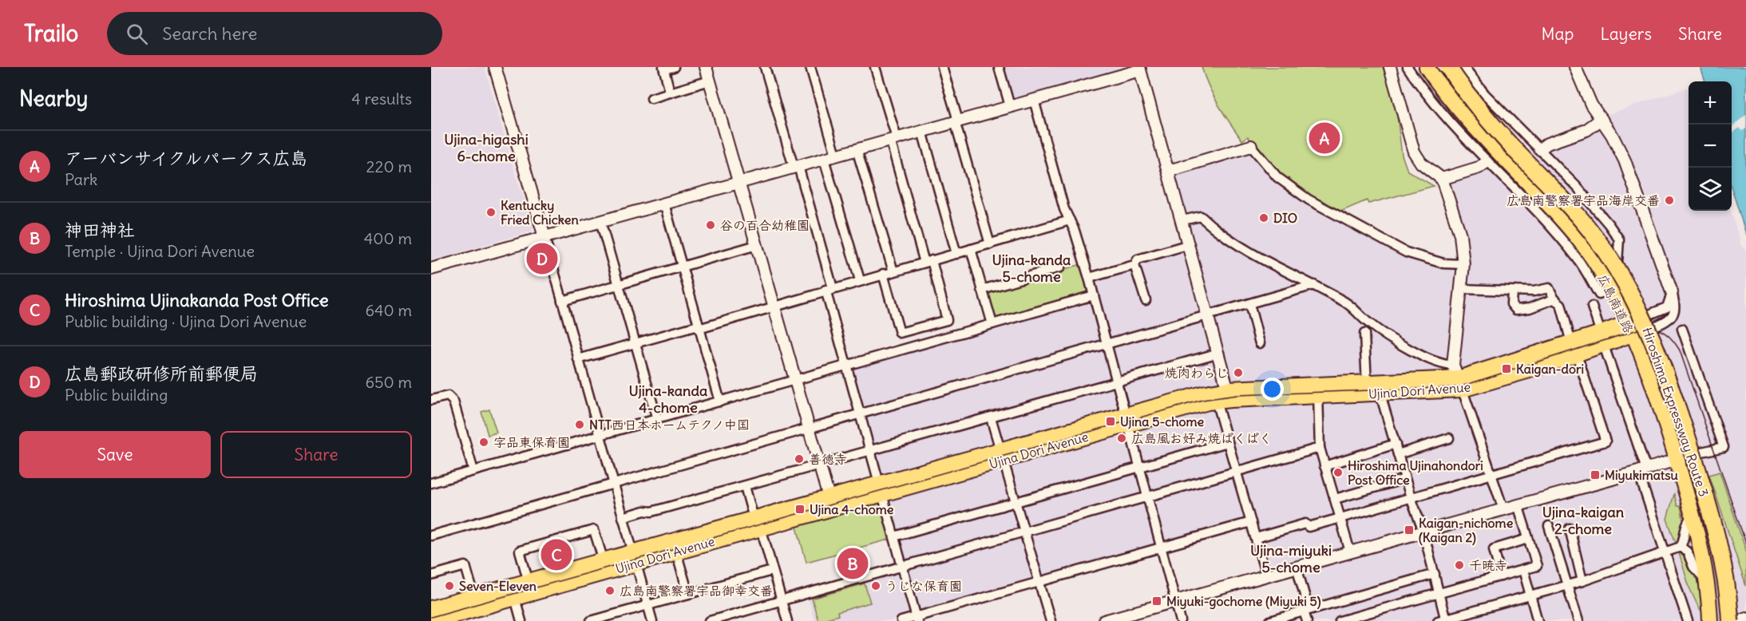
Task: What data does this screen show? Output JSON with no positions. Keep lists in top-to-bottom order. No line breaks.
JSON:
{"streets":{"highway":["広島南道路","Ujina Dori Avenue","Hiroshima Expressway Route 3"]},"crossings":[["広島南道路","Ujina Dori Avenue"]],"districts":["Ujina-higashi 6-chome","Ujina-kanda 5-chome","Ujina-kanda 4-chome","Ujina-kaigan 2-chome","Ujina-miyuki 5-chome"],"places":{"other":["広島南警察署宇品海岸交番","Kentucky Fried Chicken","DIO","谷の百合幼稚園","焼肉わらじ","NTT西日本ホームテクノ中国","広島風お好み焼ぱくぱく","字品東保育園","善徳寺","Hiroshima Ujinahondori Post Office","千暁寺","Seven-Eleven","うじな保育園","広島南警察署宇品御幸交番"],"transit":["Kaigan-dori","Ujina 5-chome","Miyukimatsu","Ujina 4-chome","Kaigan-nichome (Kaigan 2)","Miyuki-gochome (Miyuki 5)"]},"page":{"header":"Trailo","search":"Search here","nav":["Map","Layers","Share"],"heading":["Nearby","4 results"],"map_buttons":["+","−"],"pins":["A","D","C","B"],"list":[{"mark":"A","name":"アーバンサイクルパークス広島","note":"Park","value":"220 m"},{"mark":"B","name":"神田神社","note":"Temple · Ujina Dori Avenue","value":"400 m"},{"mark":"C","name":"Hiroshima Ujinakanda Post Office","note":"Public building · Ujina Dori Avenue","value":"640 m"},{"mark":"D","name":"広島郵政研修所前郵便局","note":"Public building","value":"650 m"}],"buttons":["Save","Share"]}}
